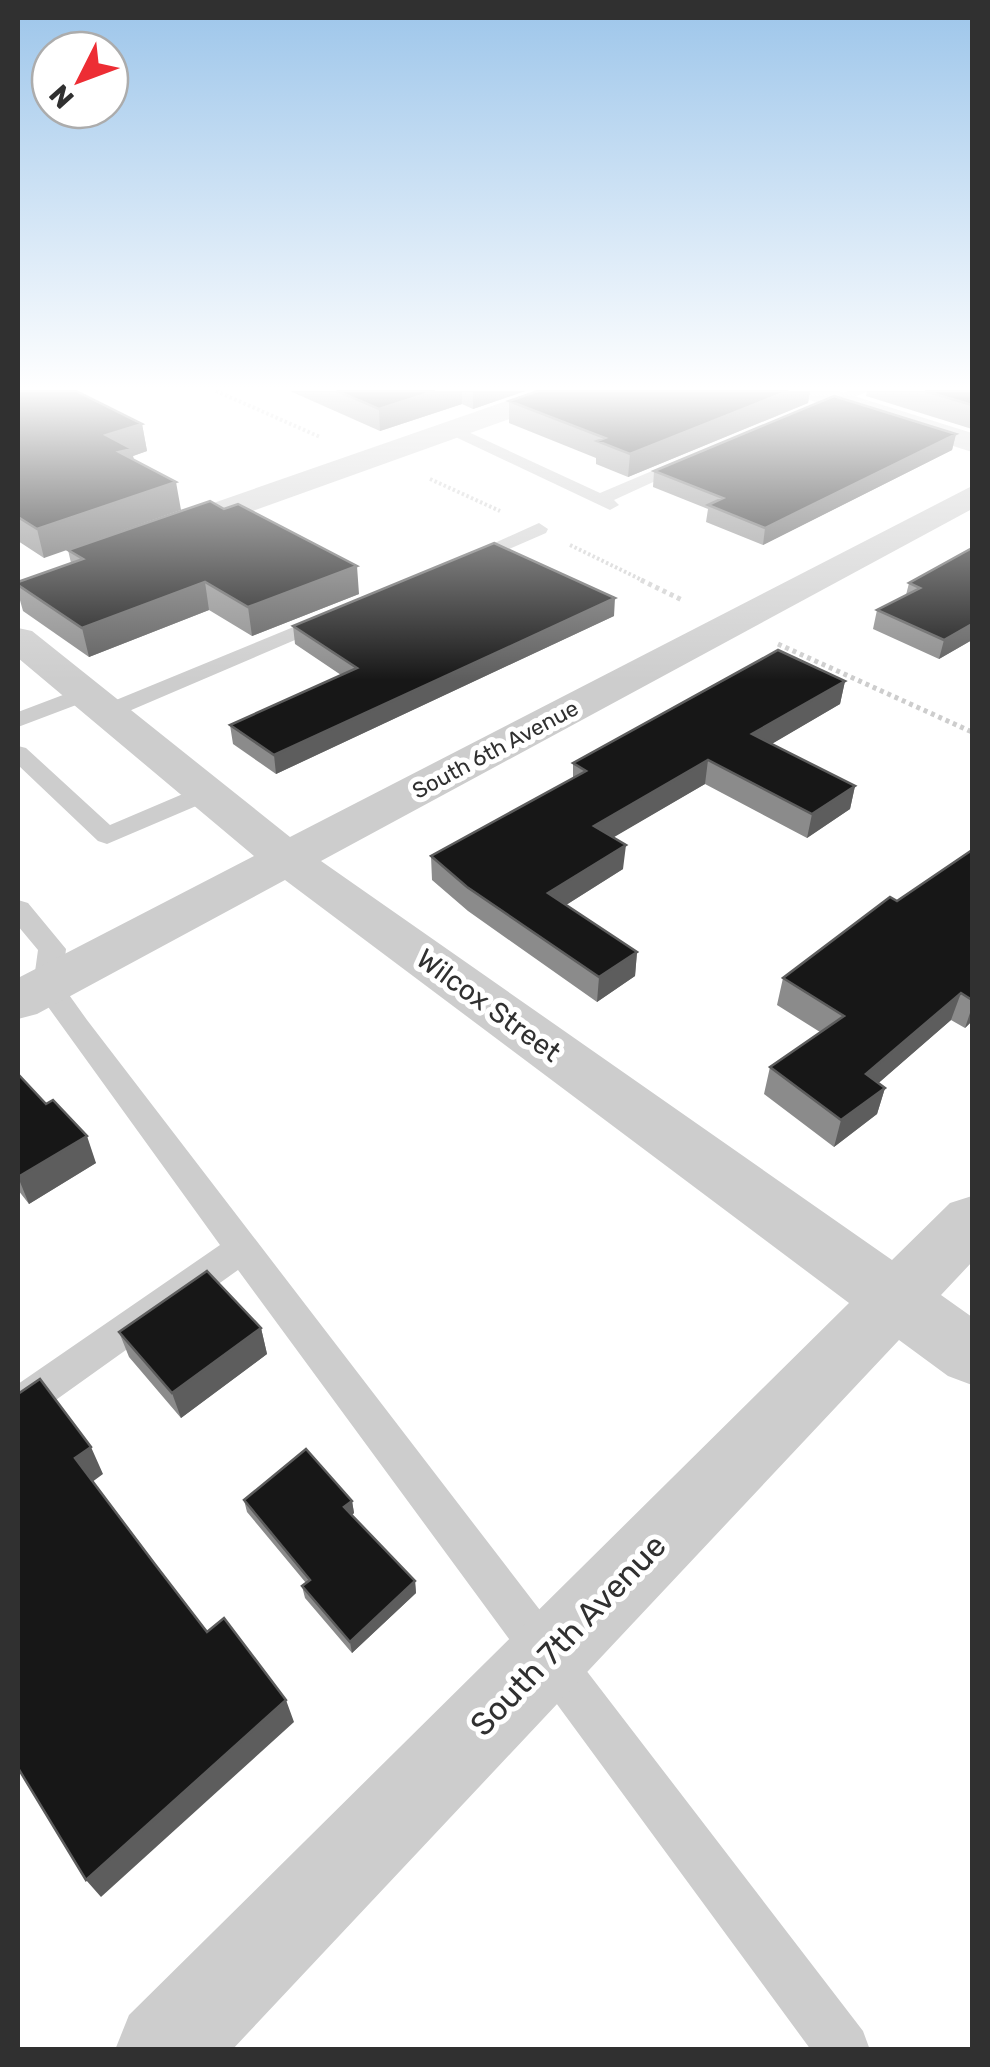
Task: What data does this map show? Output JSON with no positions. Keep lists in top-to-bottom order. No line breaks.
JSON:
{"streets":{"street":["South 6th Avenue","Wilcox Street","South 7th Avenue"]},"crossings":[["South 6th Avenue","Wilcox Street"],["Wilcox Street","South 7th Avenue"]],"north":"bottom left"}
